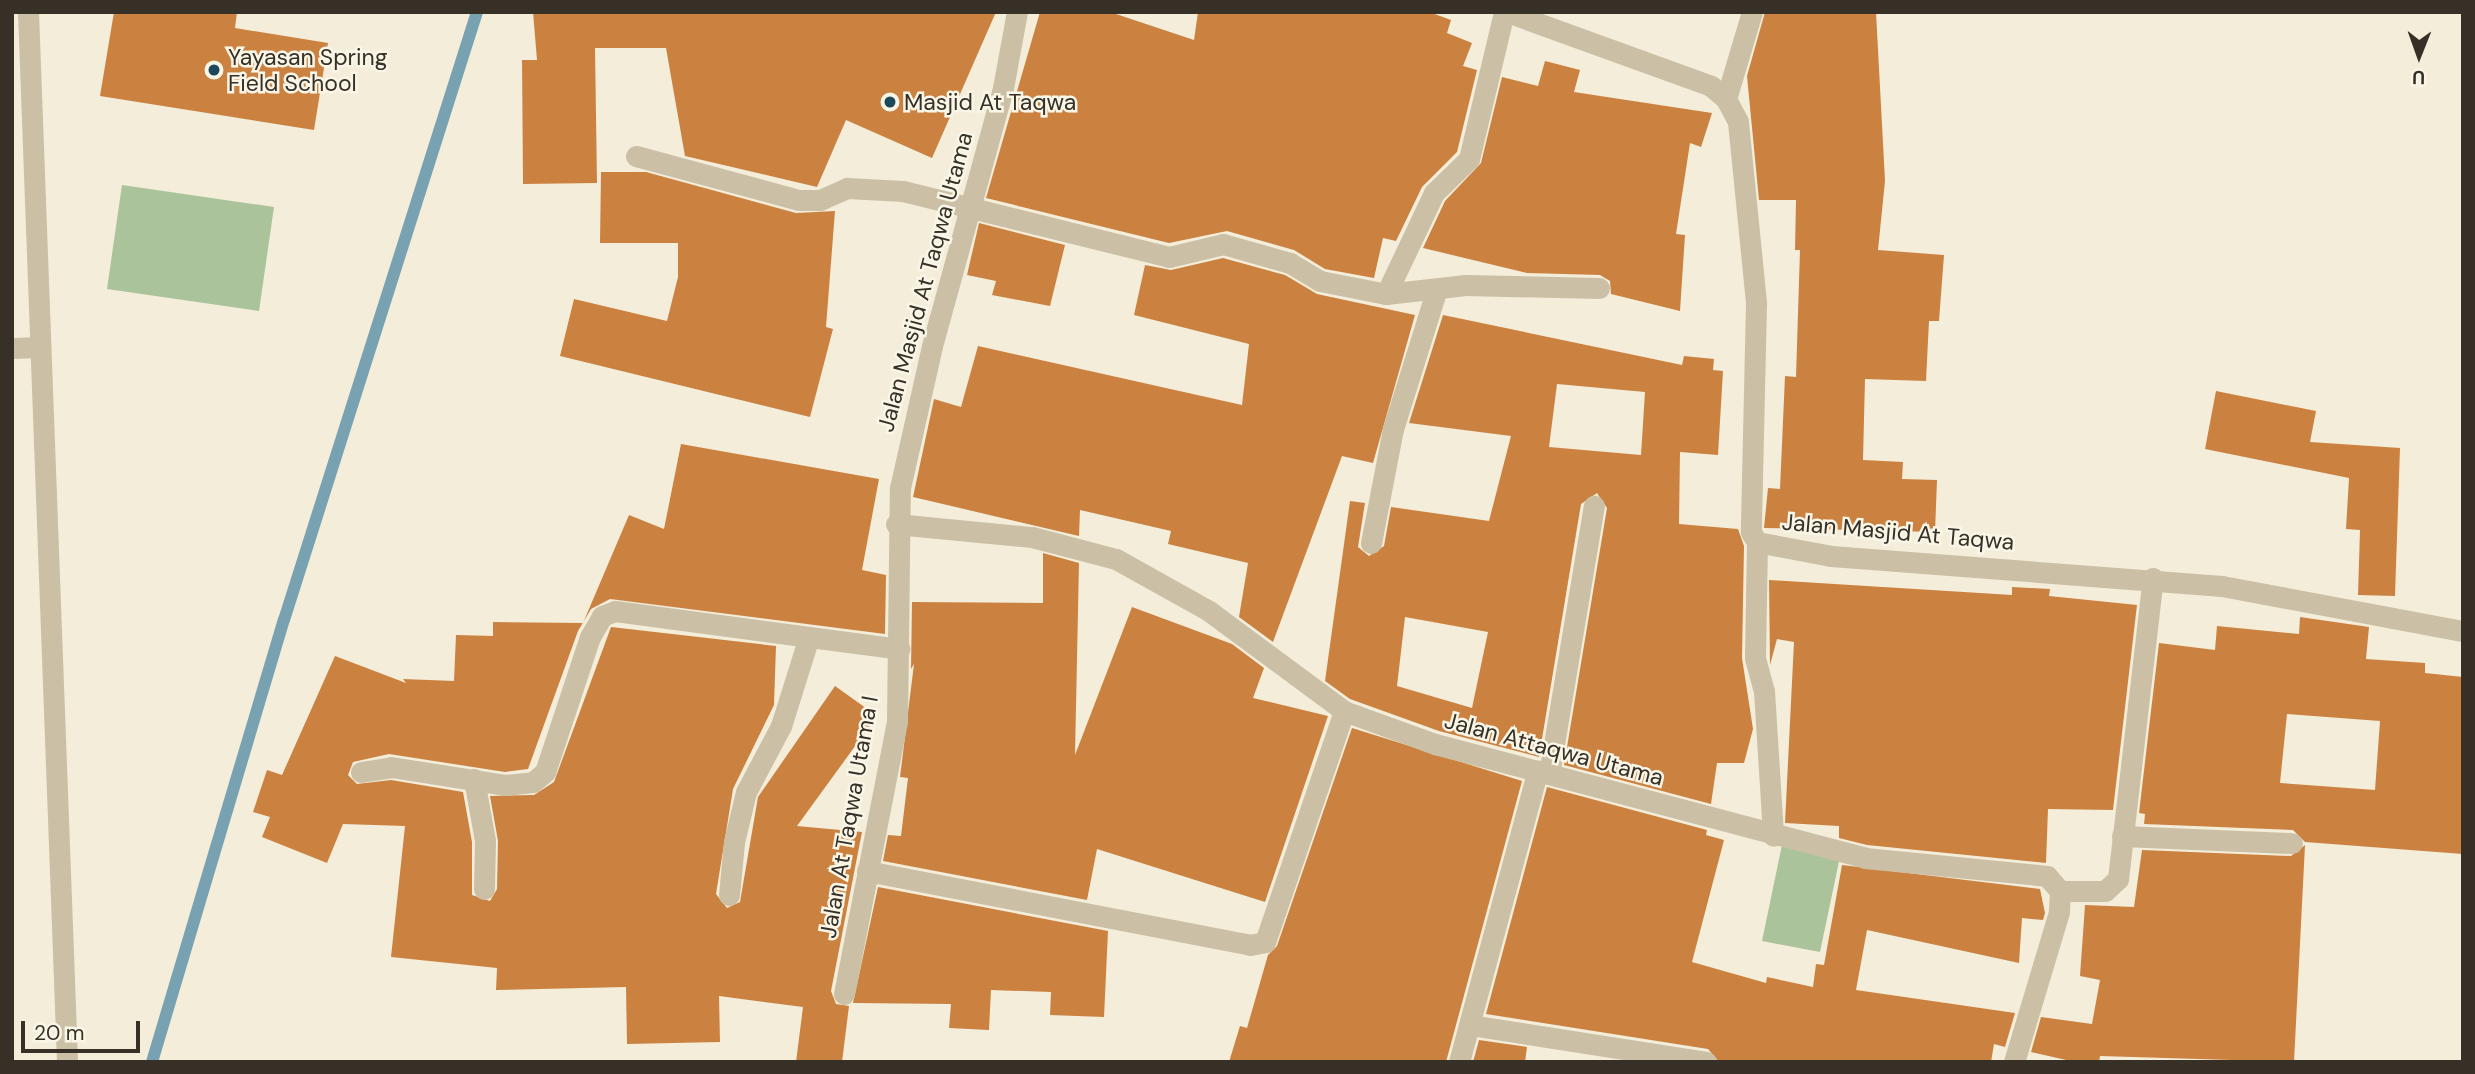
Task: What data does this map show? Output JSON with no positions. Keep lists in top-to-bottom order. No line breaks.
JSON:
{"streets":{"street":["Jalan Masjid At Taqwa Utama","Jalan Masjid At Taqwa","Jalan Attaqwa Utama","Jalan At Taqwa Utama I"]},"crossings":[["Jalan Masjid At Taqwa Utama","Jalan Attaqwa Utama"],["Jalan Masjid At Taqwa Utama","Jalan At Taqwa Utama I"],["Jalan Attaqwa Utama","Jalan At Taqwa Utama I"]],"places":["Yayasan Spring Field School","Masjid At Taqwa"],"scale_bar":"20 m","north":"bottom"}
